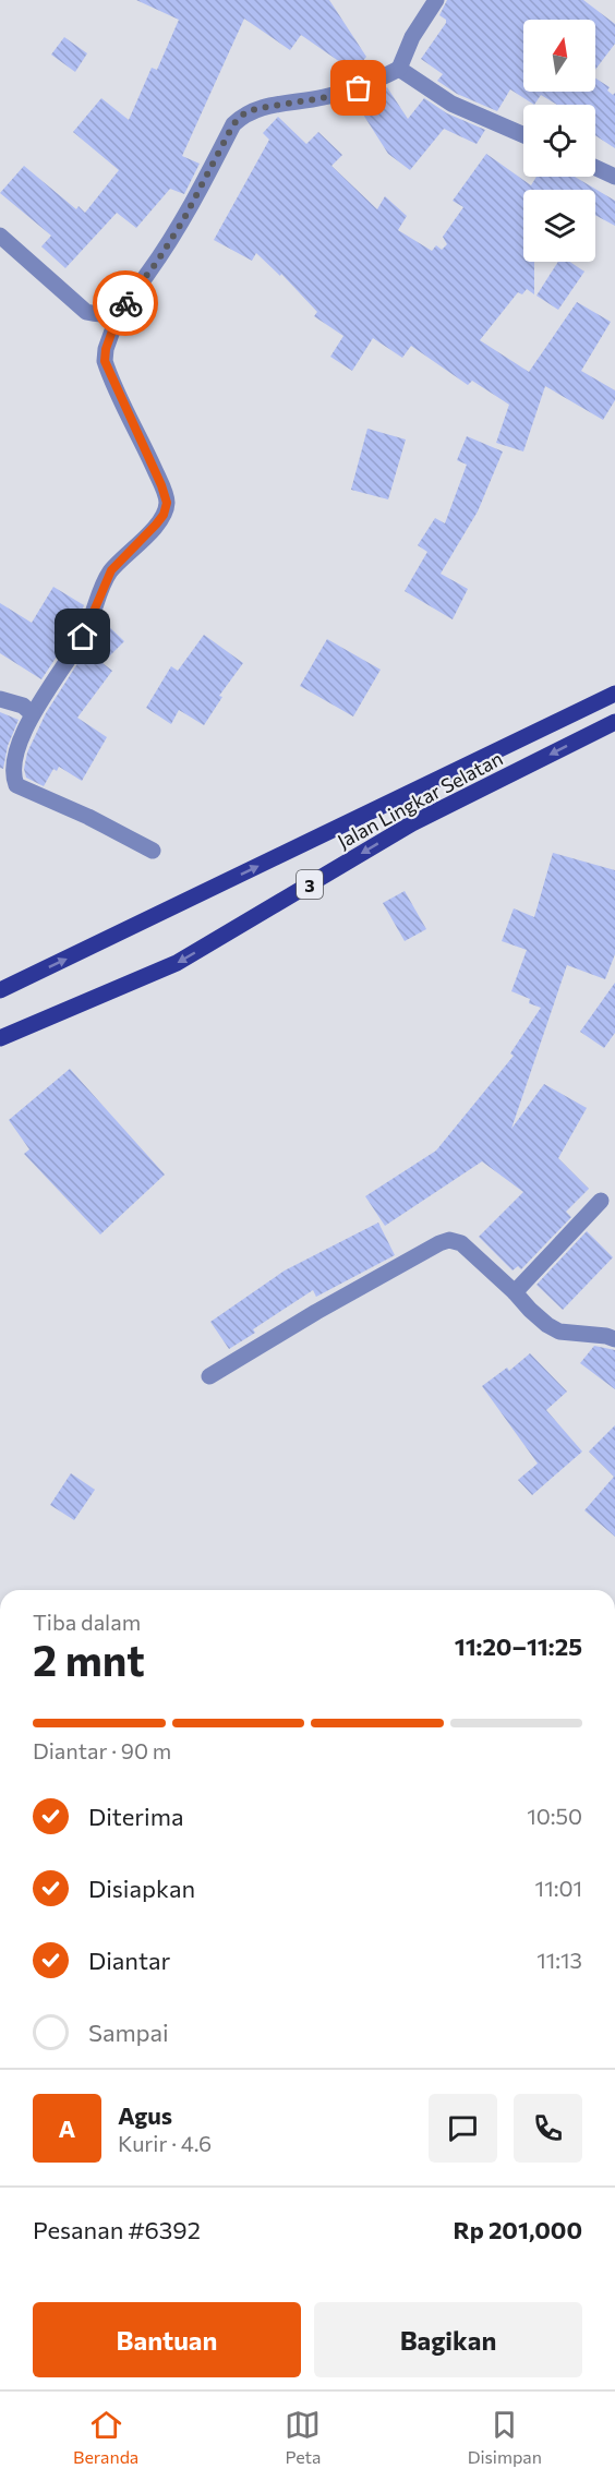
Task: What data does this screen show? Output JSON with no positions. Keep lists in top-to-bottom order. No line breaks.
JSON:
{"streets":{"main road":["Jalan Lingkar Selatan","3"]},"north":"top","page":{"heading":["2 mnt","Tiba dalam","11:20–11:25"],"panel":["Agus","Kurir · 4.6","Pesanan #6392","Rp 201,000"],"bar":"Diantar · 90 m","list":[["Diterima","10:50"],["Disiapkan","11:01"],["Diantar","11:13"],"Sampai"],"round":"A","buttons":["Bantuan","Bagikan"],"tabs":["Beranda","Peta","Disimpan"]}}
